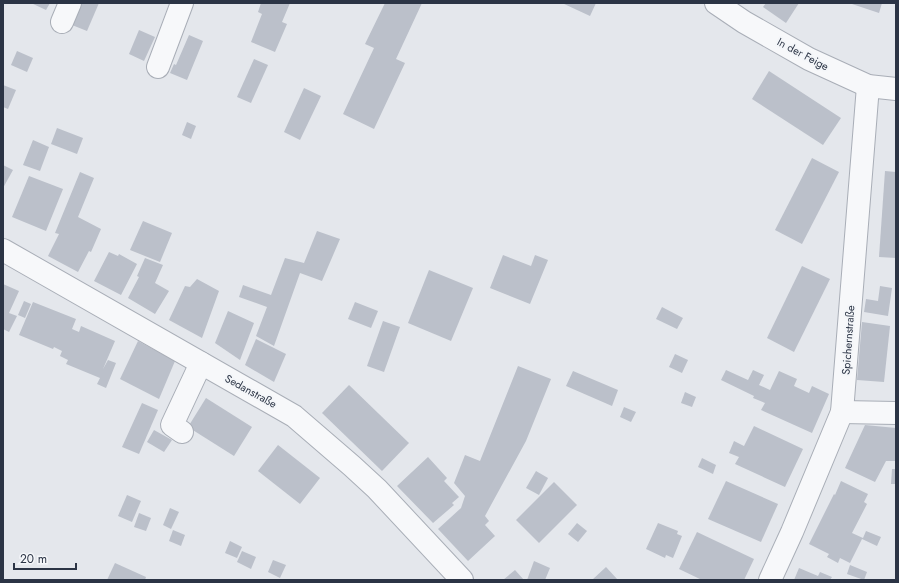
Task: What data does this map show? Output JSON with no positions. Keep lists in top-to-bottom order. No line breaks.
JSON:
{"streets":{"street":["In der Feige","Spichernstraße","Sedanstraße"]},"crossings":[["In der Feige","Spichernstraße"]],"scale_bar":"20 m"}
